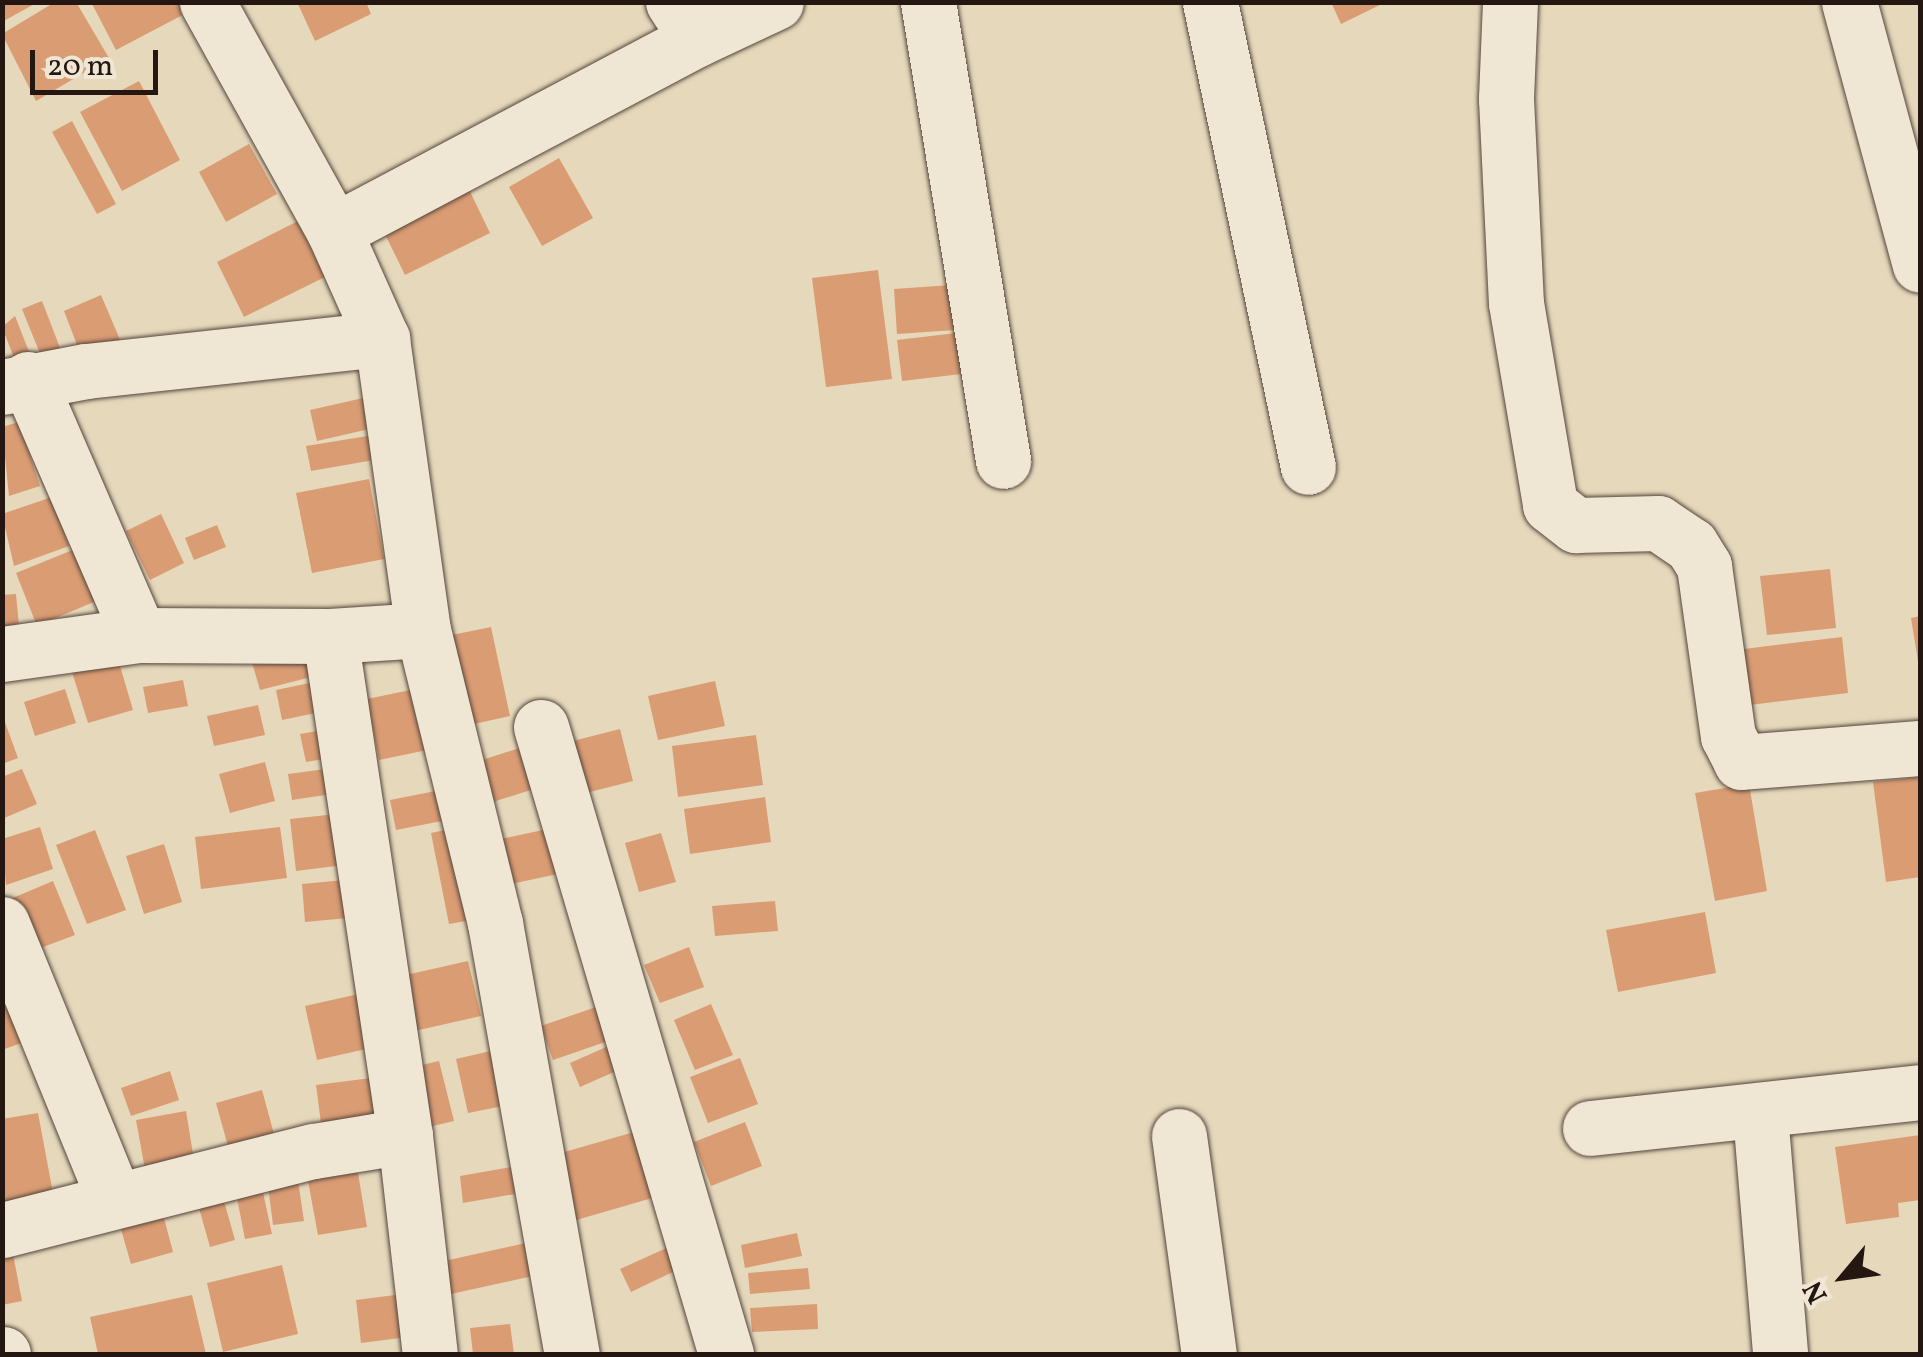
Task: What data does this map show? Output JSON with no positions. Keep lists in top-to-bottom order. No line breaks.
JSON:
{"scale_bar":"20 m","north":"bottom left"}
